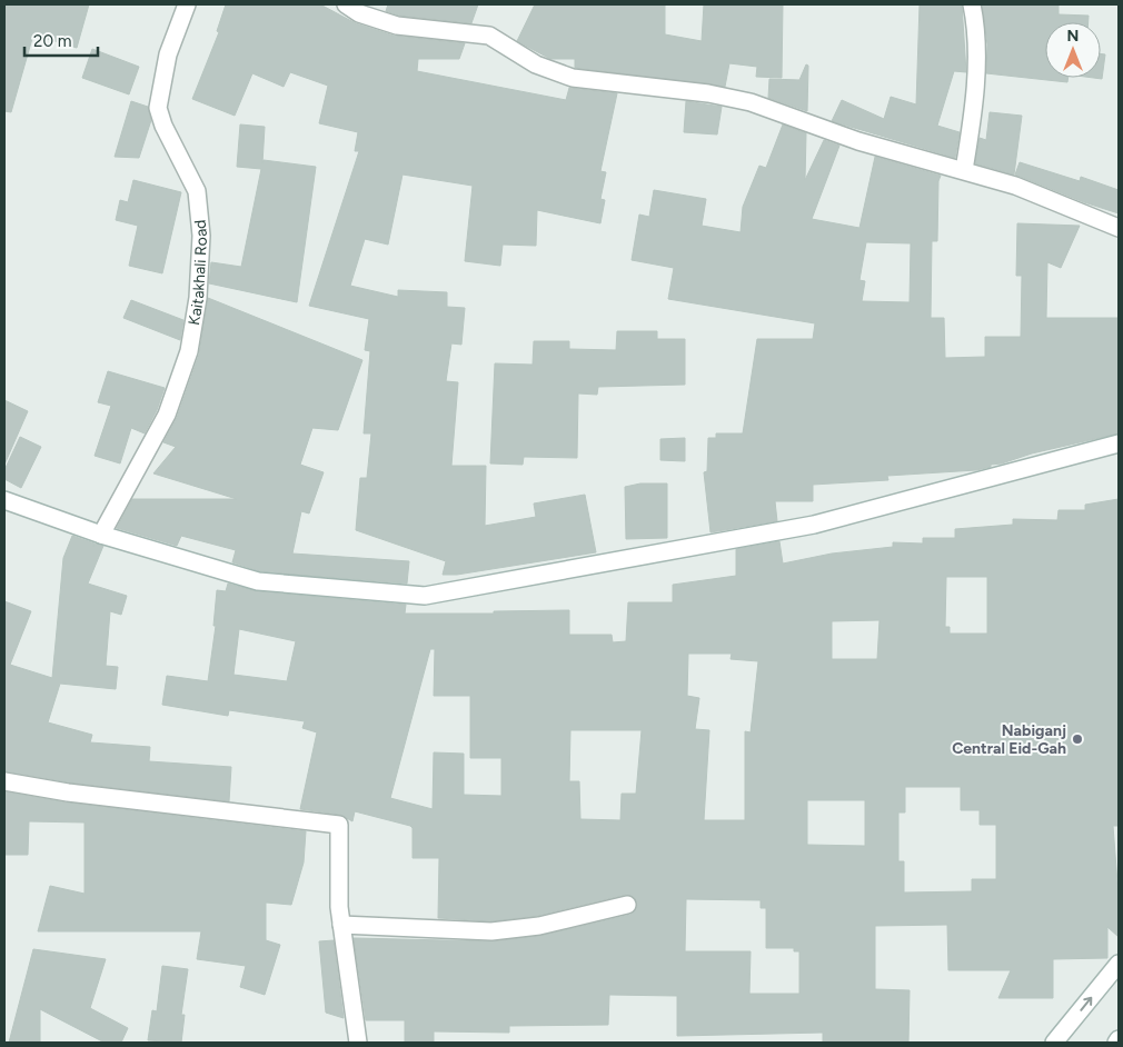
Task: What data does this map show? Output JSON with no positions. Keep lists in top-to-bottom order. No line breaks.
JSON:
{"streets":{"street":["Kaitakhali Road"]},"places":["Nabiganj Central Eid-Gah"],"scale_bar":"20 m","north":"top"}
